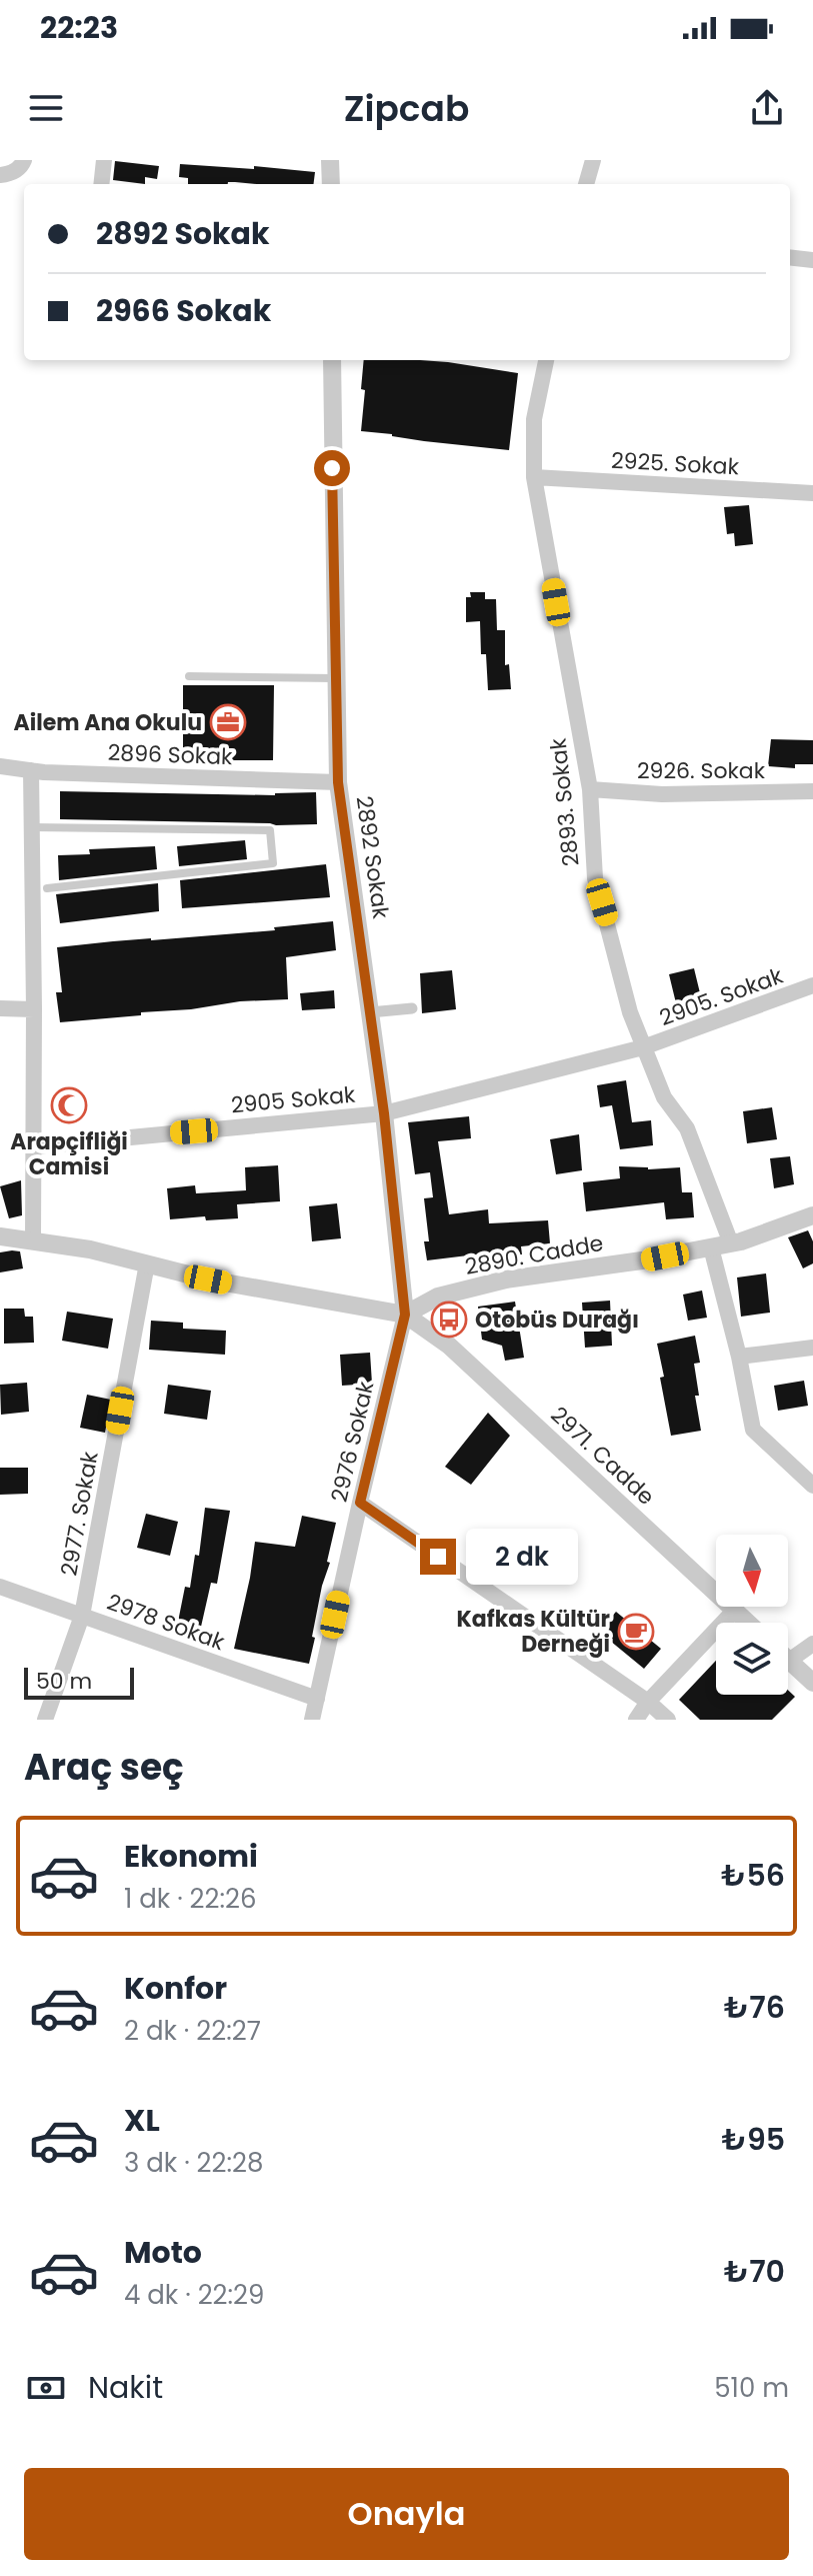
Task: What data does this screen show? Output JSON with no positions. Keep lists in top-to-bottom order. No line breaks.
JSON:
{"streets":{"street":["2925. Sokak","2896 Sokak","2926. Sokak","2893. Sokak","2892 Sokak","2905. Sokak","2905 Sokak","2890. Cadde","2976 Sokak","2971. Cadde","2977. Sokak","2978 Sokak"]},"crossings":[["2925. Sokak","2893. Sokak"],["2896 Sokak","2892 Sokak"],["2926. Sokak","2893. Sokak"],["2893. Sokak","2905. Sokak"],["2893. Sokak","2905 Sokak"],["2893. Sokak","2890. Cadde"],["2892 Sokak","2905 Sokak"],["2892 Sokak","2890. Cadde"],["2892 Sokak","2976 Sokak"],["2892 Sokak","2971. Cadde"],["2905. Sokak","2905 Sokak"],["2890. Cadde","2976 Sokak"],["2890. Cadde","2971. Cadde"],["2976 Sokak","2971. Cadde"],["2976 Sokak","2978 Sokak"],["2977. Sokak","2978 Sokak"]],"places":{"office":["Ailem Ana Okulu"],"mosque":["Arapçifliği Camisi"],"bus stop":["Otobüs Durağı"],"cafe":["Kafkas Kültür Derneği"]},"scale_bar":"50 m","north":"bottom","page":{"status":"22:23","header":"Zipcab","banner":["2892 Sokak","2966 Sokak"],"bubble":"2 dk","scale":"50 m","heading":"Araç seç","list":[{"name":"Ekonomi","note":"1 dk · 22:26","value":"₺56"},{"name":"Konfor","note":"2 dk · 22:27","value":"₺76"},{"name":"XL","note":"3 dk · 22:28","value":"₺95"},{"name":"Moto","note":"4 dk · 22:29","value":"₺70"}],"pay":["Nakit","510 m"],"buttons":"Onayla"}}
